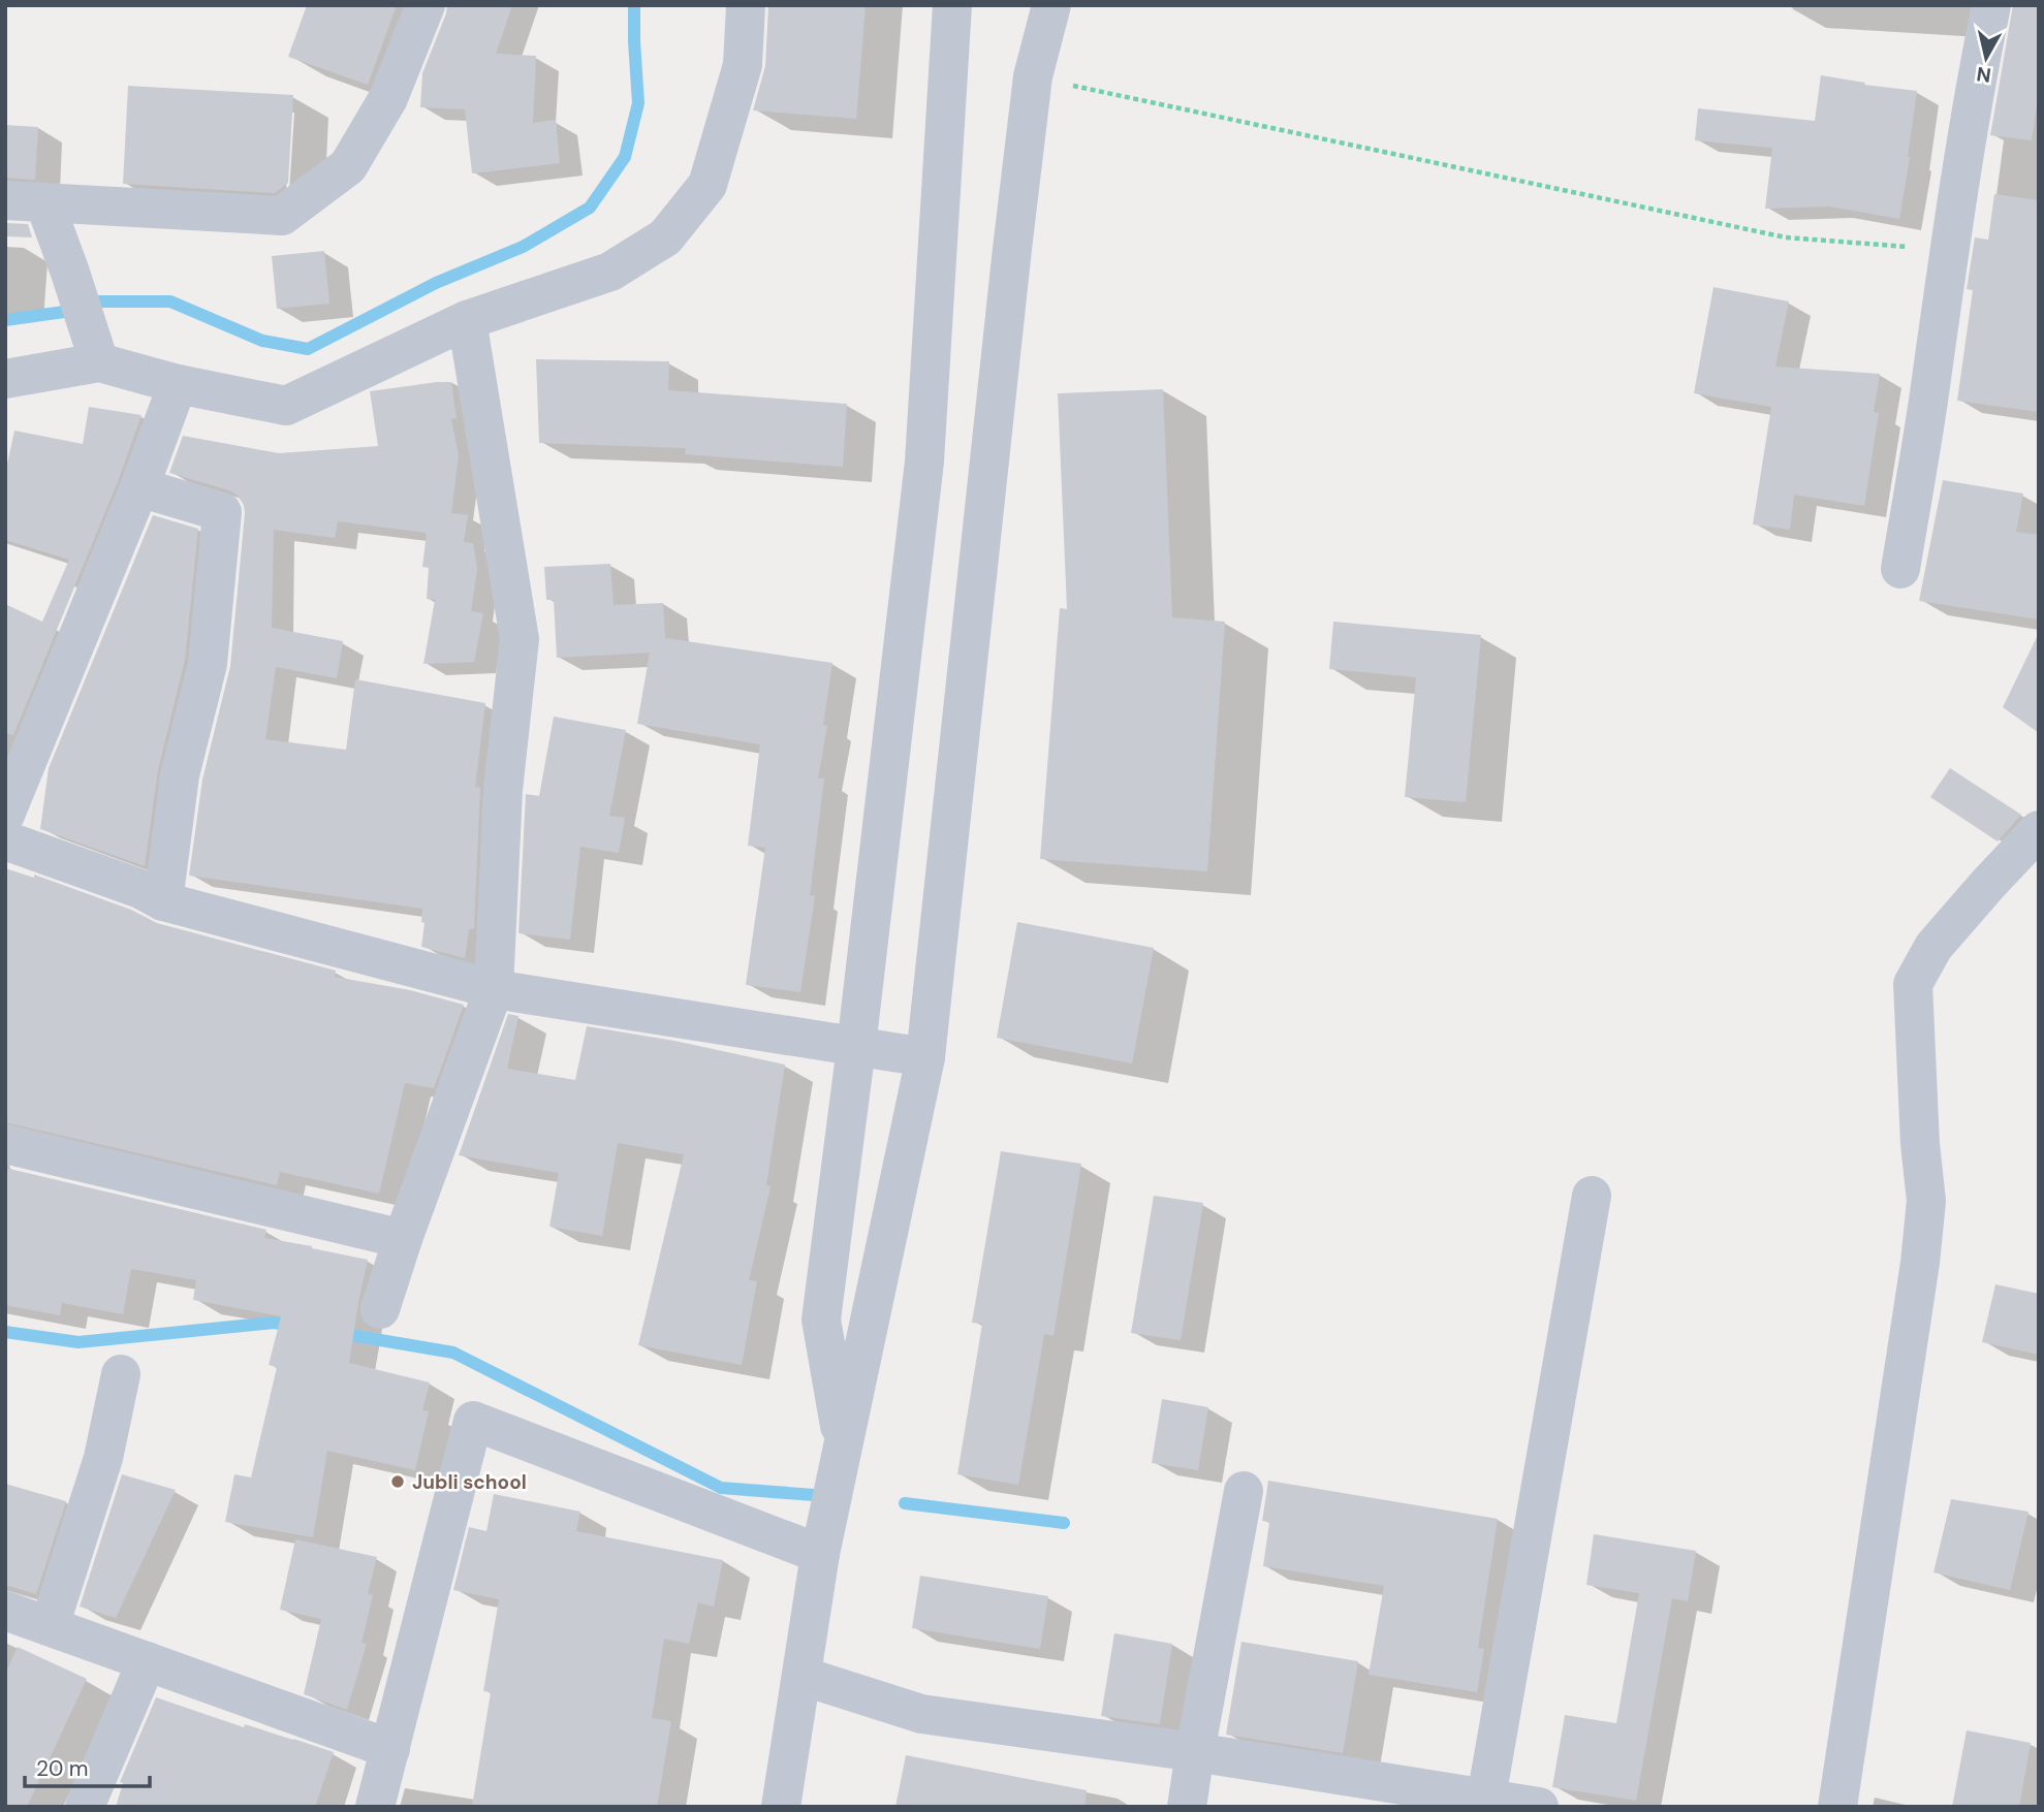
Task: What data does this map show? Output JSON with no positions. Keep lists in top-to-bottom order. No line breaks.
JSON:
{"places":["Jubli school"],"scale_bar":"20 m","north":"bottom"}
